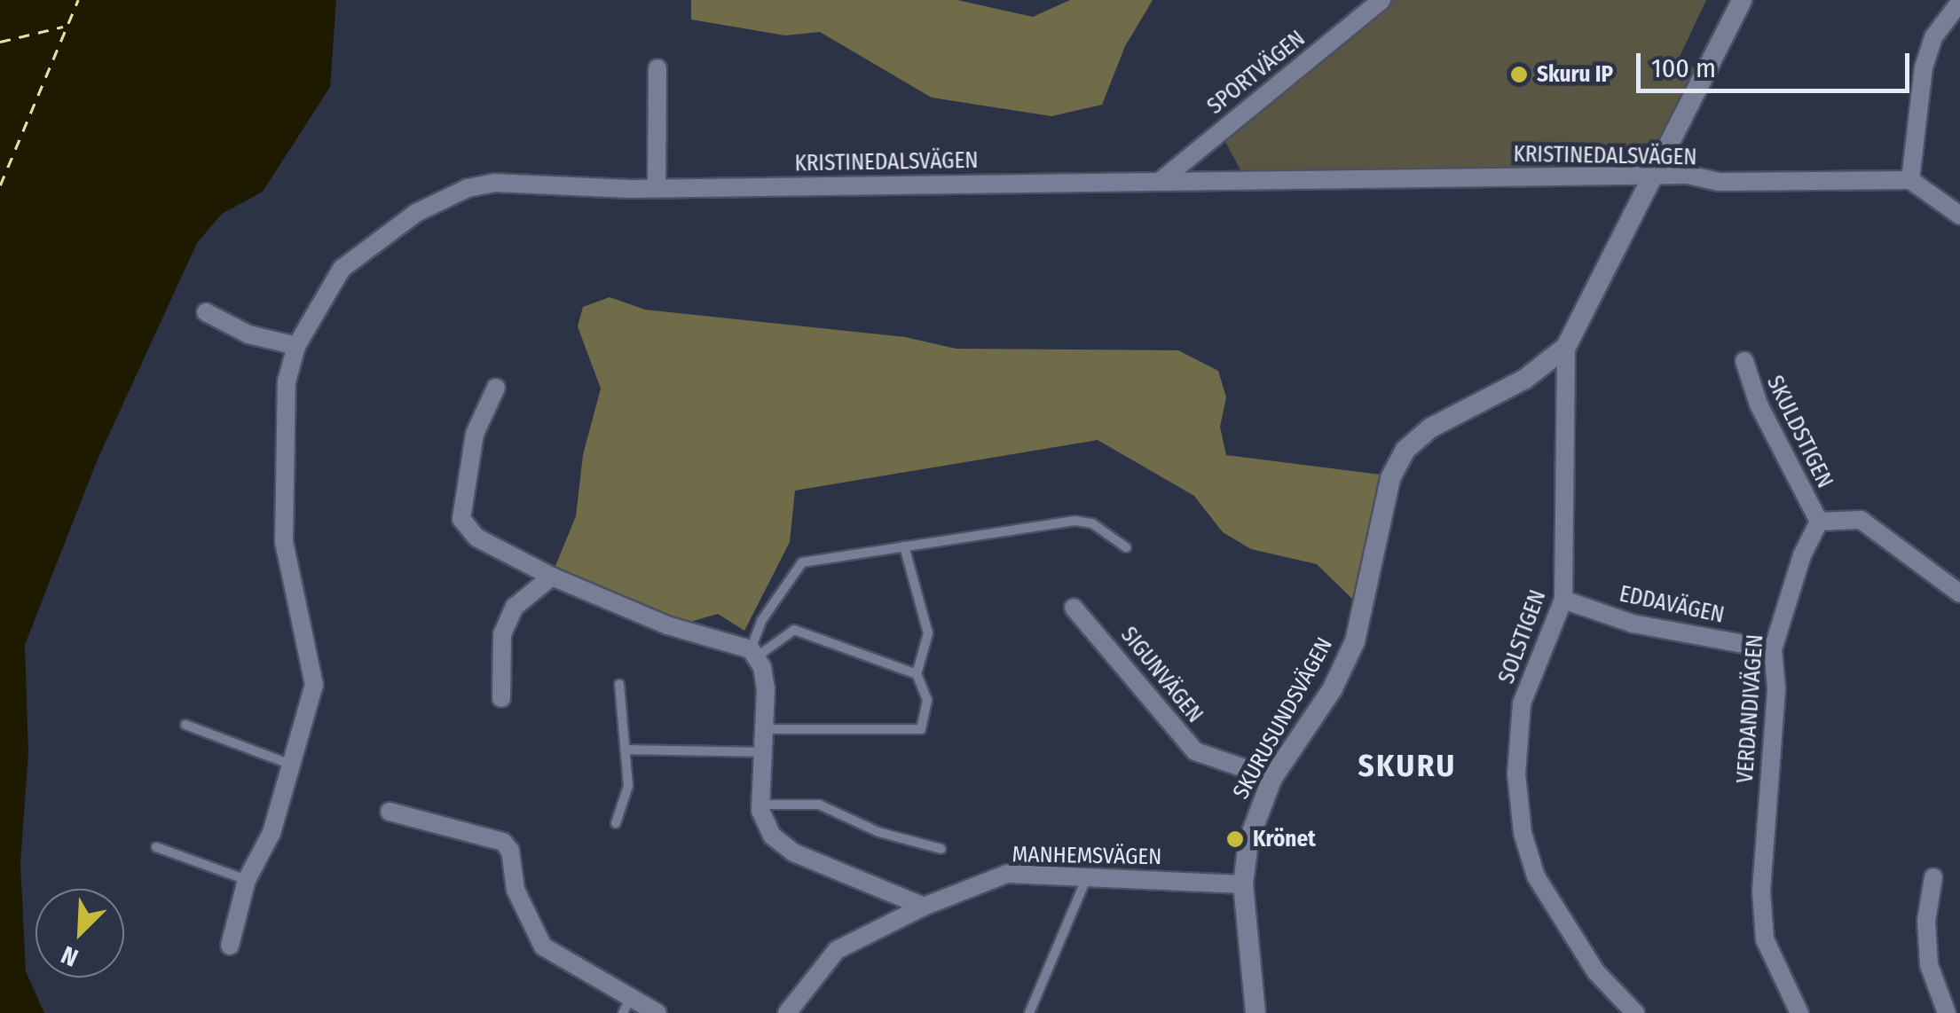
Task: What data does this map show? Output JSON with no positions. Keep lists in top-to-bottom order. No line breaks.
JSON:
{"streets":{"street":["SPORTVÄGEN","KRISTINEDALSVÄGEN","SKULDSTIGEN","EDDAVÄGEN","SOLSTIGEN","SIGUNVÄGEN","VERDANDIVÄGEN","SKURUSUNDSVÄGEN","MANHEMSVÄGEN"]},"crossings":[["SPORTVÄGEN","KRISTINEDALSVÄGEN"],["KRISTINEDALSVÄGEN","SKURUSUNDSVÄGEN"],["SKULDSTIGEN","VERDANDIVÄGEN"],["EDDAVÄGEN","SOLSTIGEN"],["EDDAVÄGEN","VERDANDIVÄGEN"],["SOLSTIGEN","SKURUSUNDSVÄGEN"],["SIGUNVÄGEN","SKURUSUNDSVÄGEN"],["SKURUSUNDSVÄGEN","MANHEMSVÄGEN"]],"districts":["SKURU"],"places":["Skuru IP","Krönet"],"scale_bar":"100 m","north":"bottom left"}
